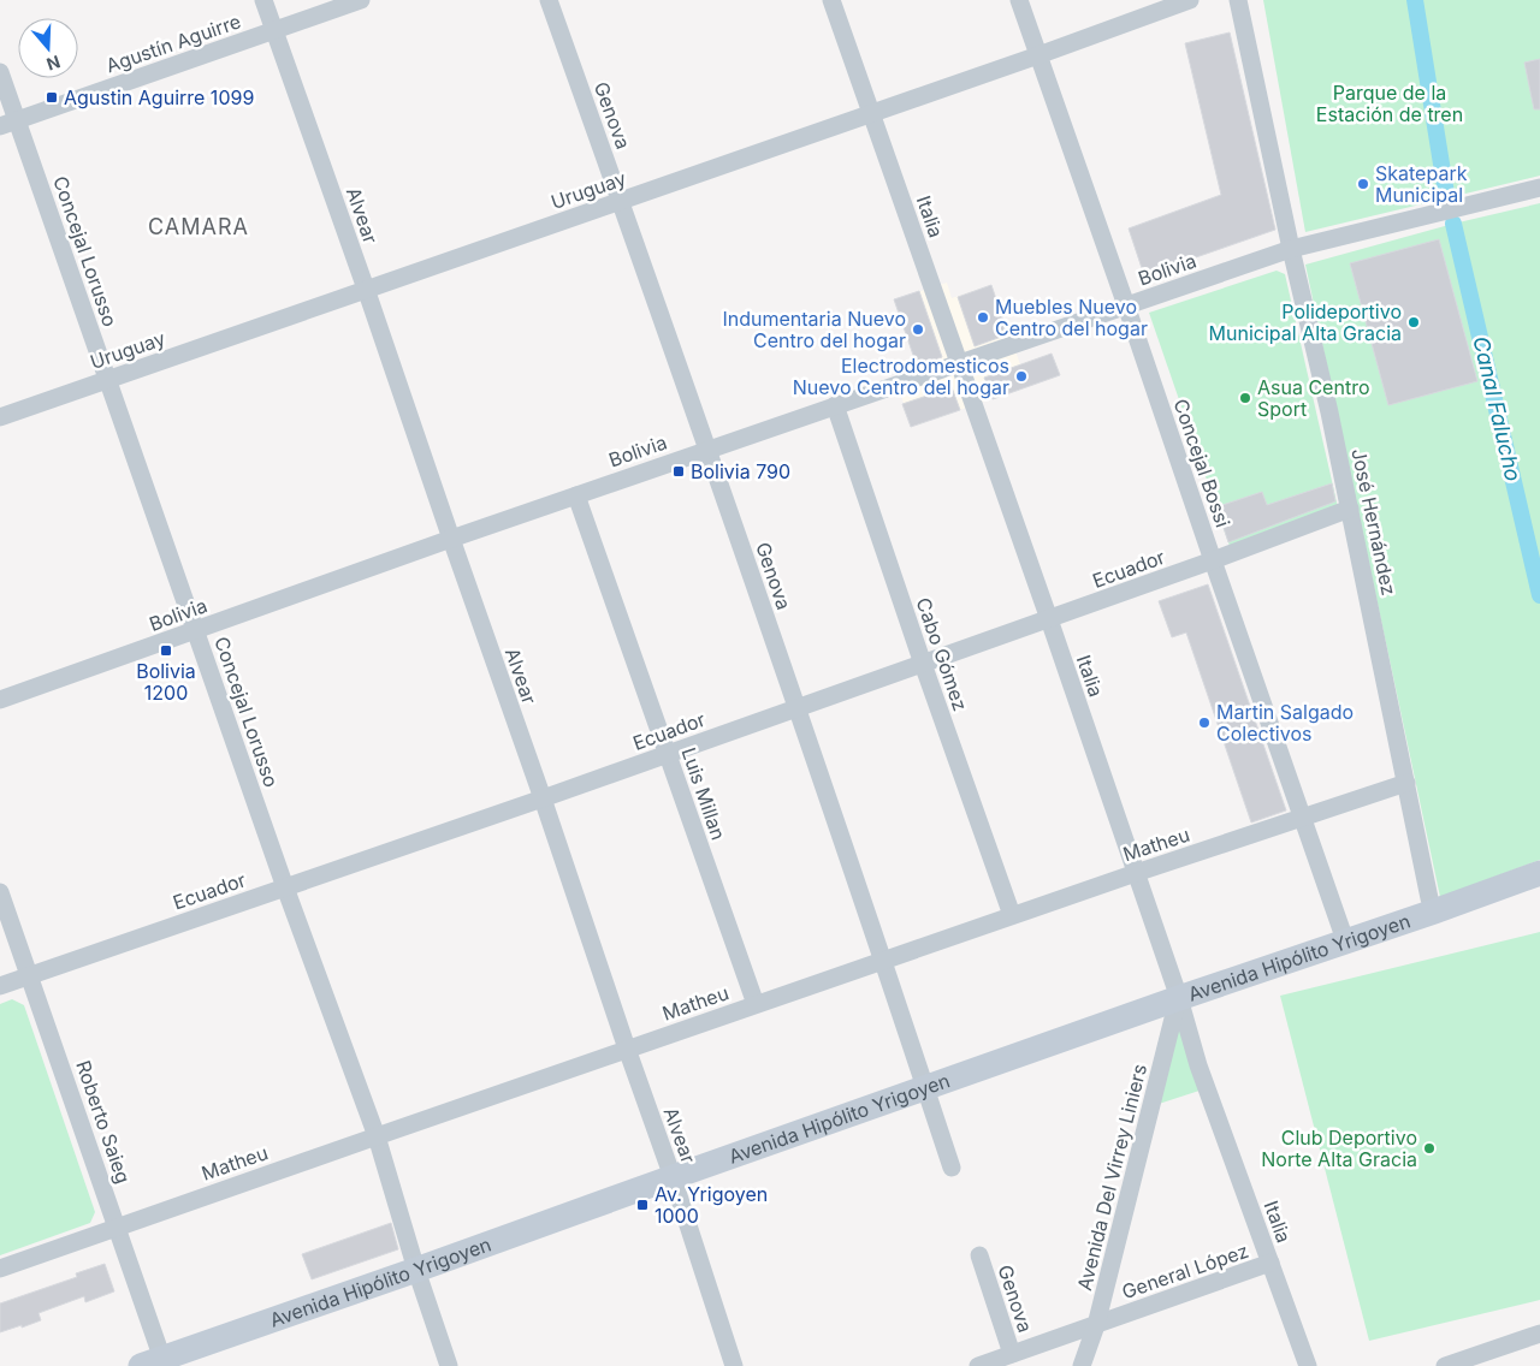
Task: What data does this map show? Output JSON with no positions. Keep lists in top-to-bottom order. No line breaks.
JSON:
{"streets":{"main road":["Avenida Hipólito Yrigoyen"],"street":["Agustín Aguirre","Genova","Uruguay","Alvear","Italia","Concejal Lorusso","Bolivia","Concejal Bossi","José Hernández","Ecuador","Cabo Gómez","Luis Millan","Matheu","Roberto Saieg","Avenida Del Virrey Liniers","General López"]},"crossings":[["Agustín Aguirre","Alvear"],["Agustín Aguirre","Concejal Lorusso"],["Genova","Uruguay"],["Genova","Bolivia"],["Genova","Ecuador"],["Genova","Matheu"],["Genova","Avenida Hipólito Yrigoyen"],["Genova","General López"],["Uruguay","Alvear"],["Uruguay","Italia"],["Uruguay","Concejal Lorusso"],["Uruguay","Concejal Bossi"],["Alvear","Bolivia"],["Alvear","Ecuador"],["Alvear","Matheu"],["Alvear","Avenida Hipólito Yrigoyen"],["Italia","Bolivia"],["Italia","Ecuador"],["Italia","Matheu"],["Italia","Avenida Hipólito Yrigoyen"],["Italia","Avenida Del Virrey Liniers"],["Italia","General López"],["Concejal Lorusso","Bolivia"],["Concejal Lorusso","Ecuador"],["Concejal Lorusso","Matheu"],["Concejal Lorusso","Avenida Hipólito Yrigoyen"],["Bolivia","Concejal Bossi"],["Bolivia","José Hernández"],["Bolivia","Cabo Gómez"],["Bolivia","Luis Millan"],["Concejal Bossi","Ecuador"],["Concejal Bossi","Matheu"],["Concejal Bossi","Avenida Hipólito Yrigoyen"],["José Hernández","Ecuador"],["José Hernández","Matheu"],["José Hernández","Avenida Hipólito Yrigoyen"],["Ecuador","Cabo Gómez"],["Ecuador","Luis Millan"],["Ecuador","Roberto Saieg"],["Cabo Gómez","Matheu"],["Luis Millan","Matheu"],["Matheu","Roberto Saieg"],["Avenida Hipólito Yrigoyen","Roberto Saieg"],["Avenida Hipólito Yrigoyen","Avenida Del Virrey Liniers"],["Avenida Del Virrey Liniers","General López"]],"districts":["CAMARA"],"water":["Canal Falucho"],"parks":["Parque de la Estación de tren"],"places":{"transit":["Agustin Aguirre 1099","Bolivia 790","Bolivia 1200","Av. Yrigoyen 1000"],"other":["Skatepark Municipal","Muebles Nuevo Centro del hogar","Polideportivo Municipal Alta Gracia","Indumentaria Nuevo Centro del hogar","Electrodomesticos Nuevo Centro del hogar","Asua Centro Sport","Martin Salgado Colectivos","Club Deportivo Norte Alta Gracia"]},"north":"bottom"}
